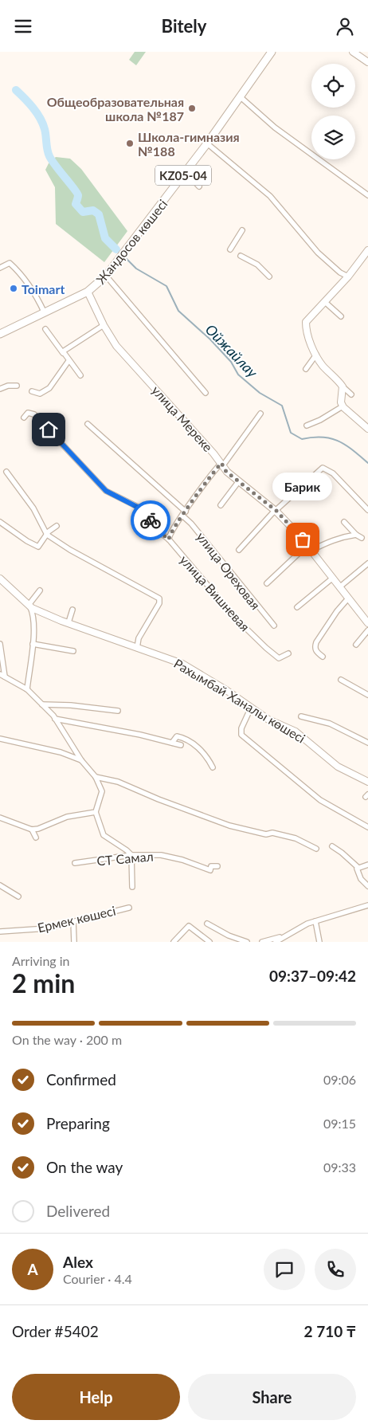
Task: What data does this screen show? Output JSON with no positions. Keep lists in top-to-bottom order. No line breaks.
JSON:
{"streets":{"main road":["KZ05-04","Жандосов көшесі"],"street":["улица Мереке","улица Ореховая","улица Вишневая","Рахымбай Ханалы көшесі","СТ Самал","Ермек көшесі"]},"crossings":[["Жандосов көшесі","улица Мереке"]],"water":["Ойжайлау"],"places":["Общеобразовательная школа №187","Школа-гимназия №188","Toimart","Барик"],"page":{"header":"Bitely","bubble":"Барик","heading":["2 min","Arriving in","09:37–09:42"],"panel":["Alex","Courier · 4.4","Order #5402","2 710 ₸"],"bar":"On the way · 200 m","list":[["Confirmed","09:06"],["Preparing","09:15"],["On the way","09:33"],"Delivered"],"round":"A","buttons":["Help","Share"]}}
